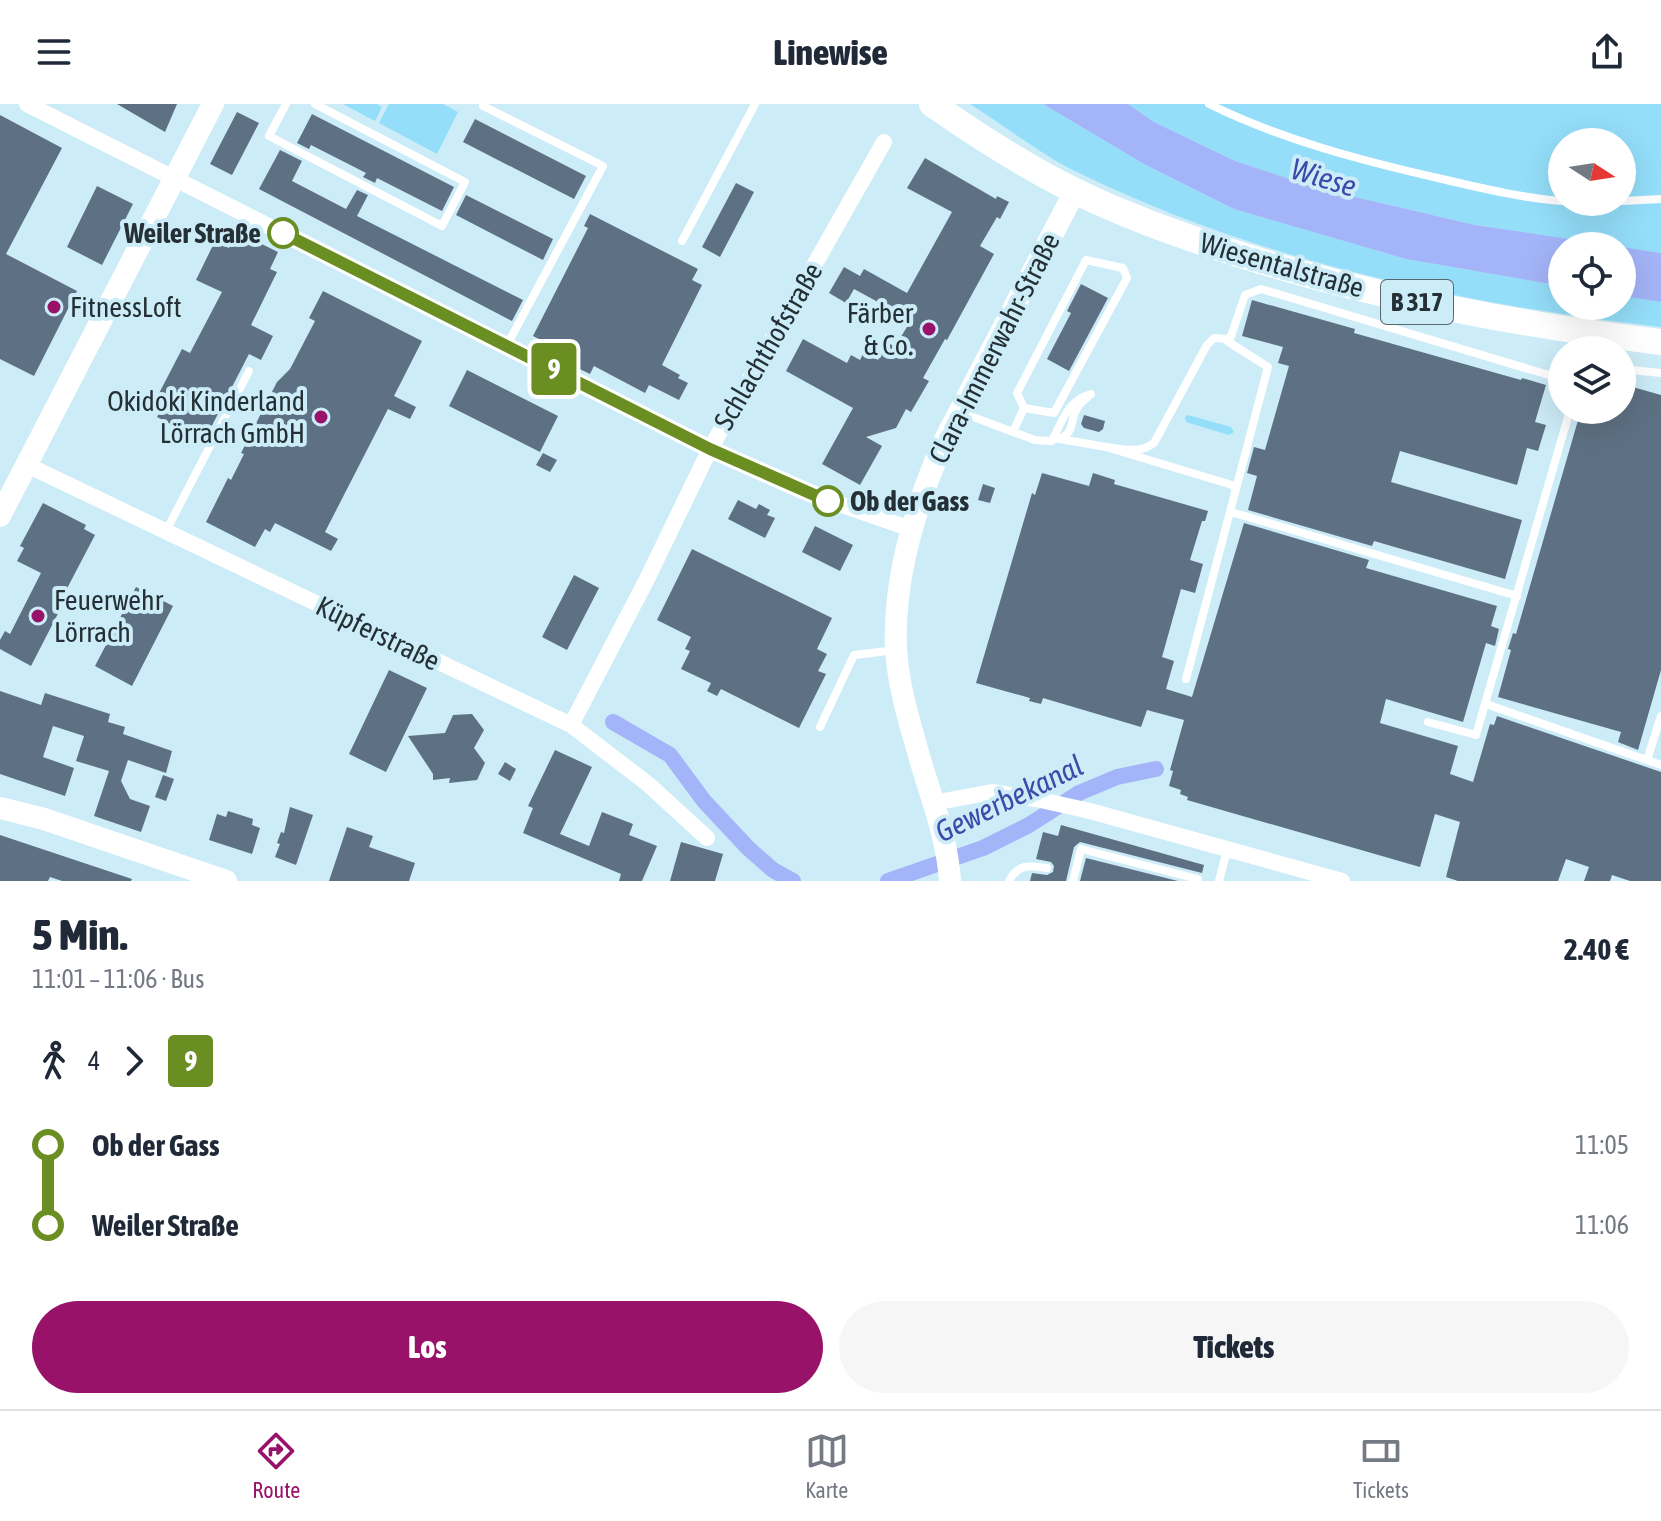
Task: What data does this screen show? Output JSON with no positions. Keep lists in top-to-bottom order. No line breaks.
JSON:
{"streets":{"main road":["Wiesentalstraße","B 317"],"street":["Schlachthofstraße","Clara-Immerwahr-Straße","Küpferstraße"]},"crossings":[["Wiesentalstraße","Clara-Immerwahr-Straße"],["Schlachthofstraße","Küpferstraße"]],"water":["Wiese","Gewerbekanal"],"places":["Weiler Straße","FitnessLoft","Färber & Co.","Okidoki Kinderland Lörrach GmbH","Ob der Gass","Feuerwehr Lörrach"],"lines":["bus line 9"],"north":"right","page":{"header":"Linewise","on_map":"9","heading":["5 Min.","11:01 – 11:06 · Bus","2.40 €"],"legs":["4","9"],"list":[{"name":"Ob der Gass","value":"11:05"},{"name":"Weiler Straße","value":"11:06"}],"buttons":["Los","Tickets"],"tabs":["Route","Karte","Tickets"]}}
